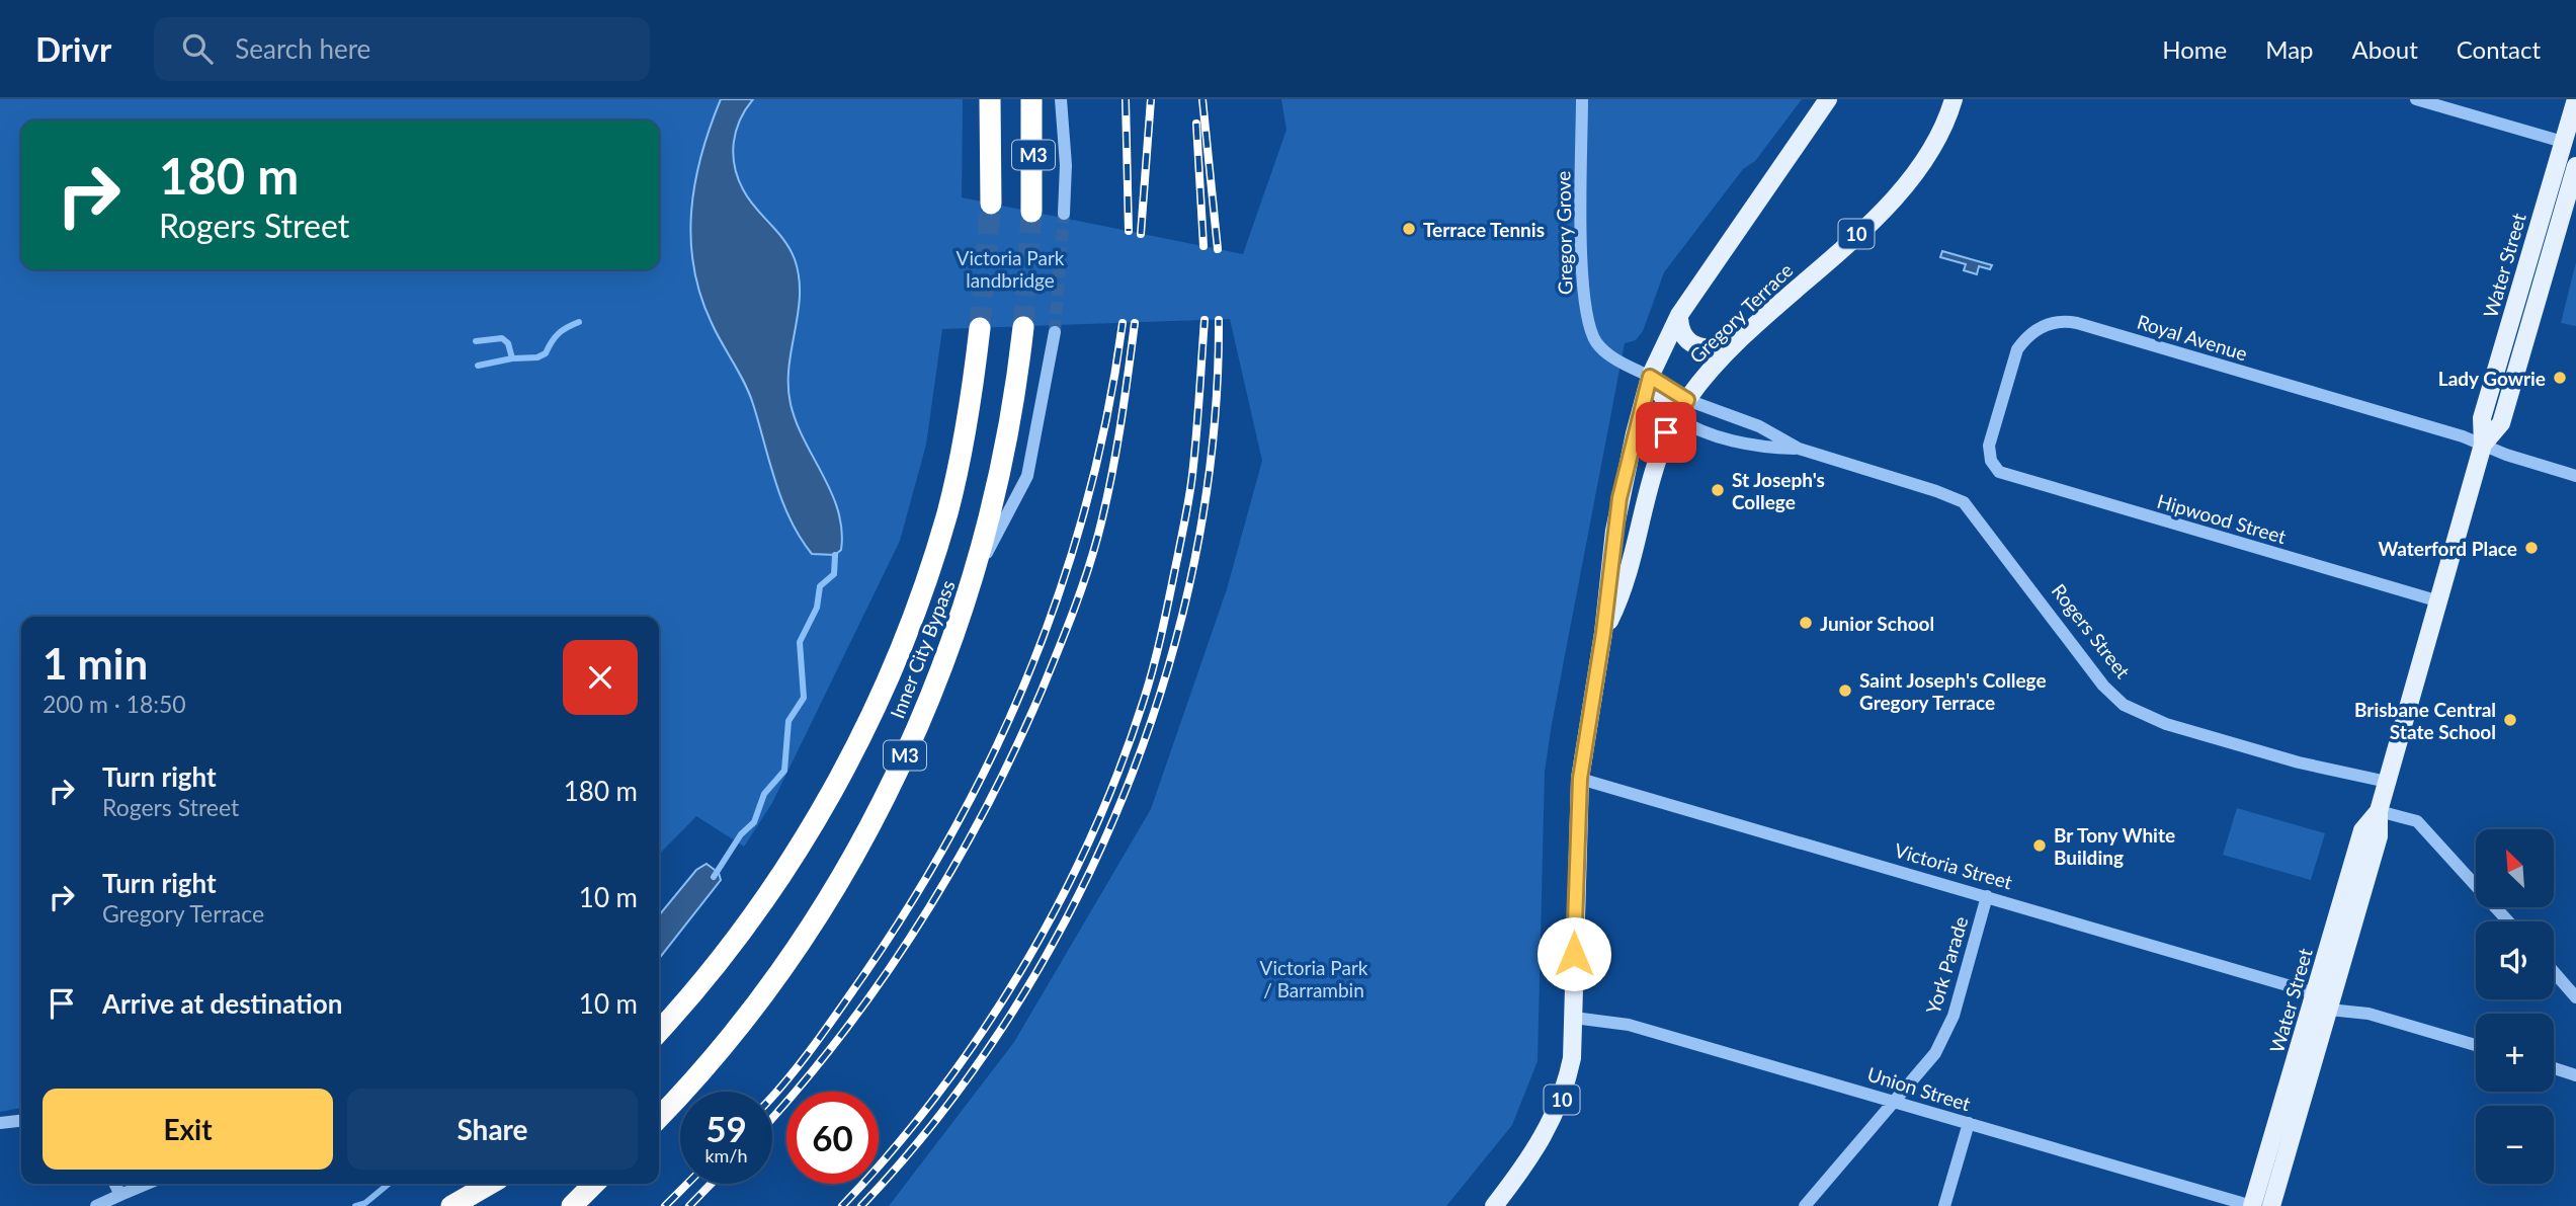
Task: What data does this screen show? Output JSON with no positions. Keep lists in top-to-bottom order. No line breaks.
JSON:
{"streets":{"highway":["M3","Inner City Bypass"],"main road":["10","Water Street","Gregory Terrace","Rogers Street"],"street":["Gregory Grove","Royal Avenue","Hipwood Street","Victoria Street","York Parade","Union Street"]},"crossings":[["Gregory Grove","Gregory Terrace"],["Gregory Grove","Rogers Street"],["Water Street","Royal Avenue"],["Water Street","Hipwood Street"],["Water Street","Rogers Street"],["Water Street","Victoria Street"],["Water Street","Union Street"],["Gregory Terrace","Rogers Street"],["Gregory Terrace","Victoria Street"],["Gregory Terrace","Union Street"],["Royal Avenue","Hipwood Street"],["Victoria Street","York Parade"],["York Parade","Union Street"]],"parks":["Victoria Park landbridge","Victoria Park / Barrambin"],"places":["Terrace Tennis","Lady Gowrie","St Joseph's College","Waterford Place","Junior School","Saint Joseph's College Gregory Terrace","Brisbane Central State School","Br Tony White Building"],"north":"top left","page":{"header":"Drivr","search":"Search here","nav":["Home","Map","About","Contact"],"turn":["180 m","Rogers Street"],"heading":["1 min","200 m · 18:50"],"list":[{"name":"Turn right","note":"Rogers Street","value":"180 m"},{"name":"Turn right","note":"Gregory Terrace","value":"10 m"},{"name":"Arrive at destination","value":"10 m"}],"map_buttons":["+","−"],"buttons":["Exit","Share"],"speed":"59 km/h","limit":"60"}}
